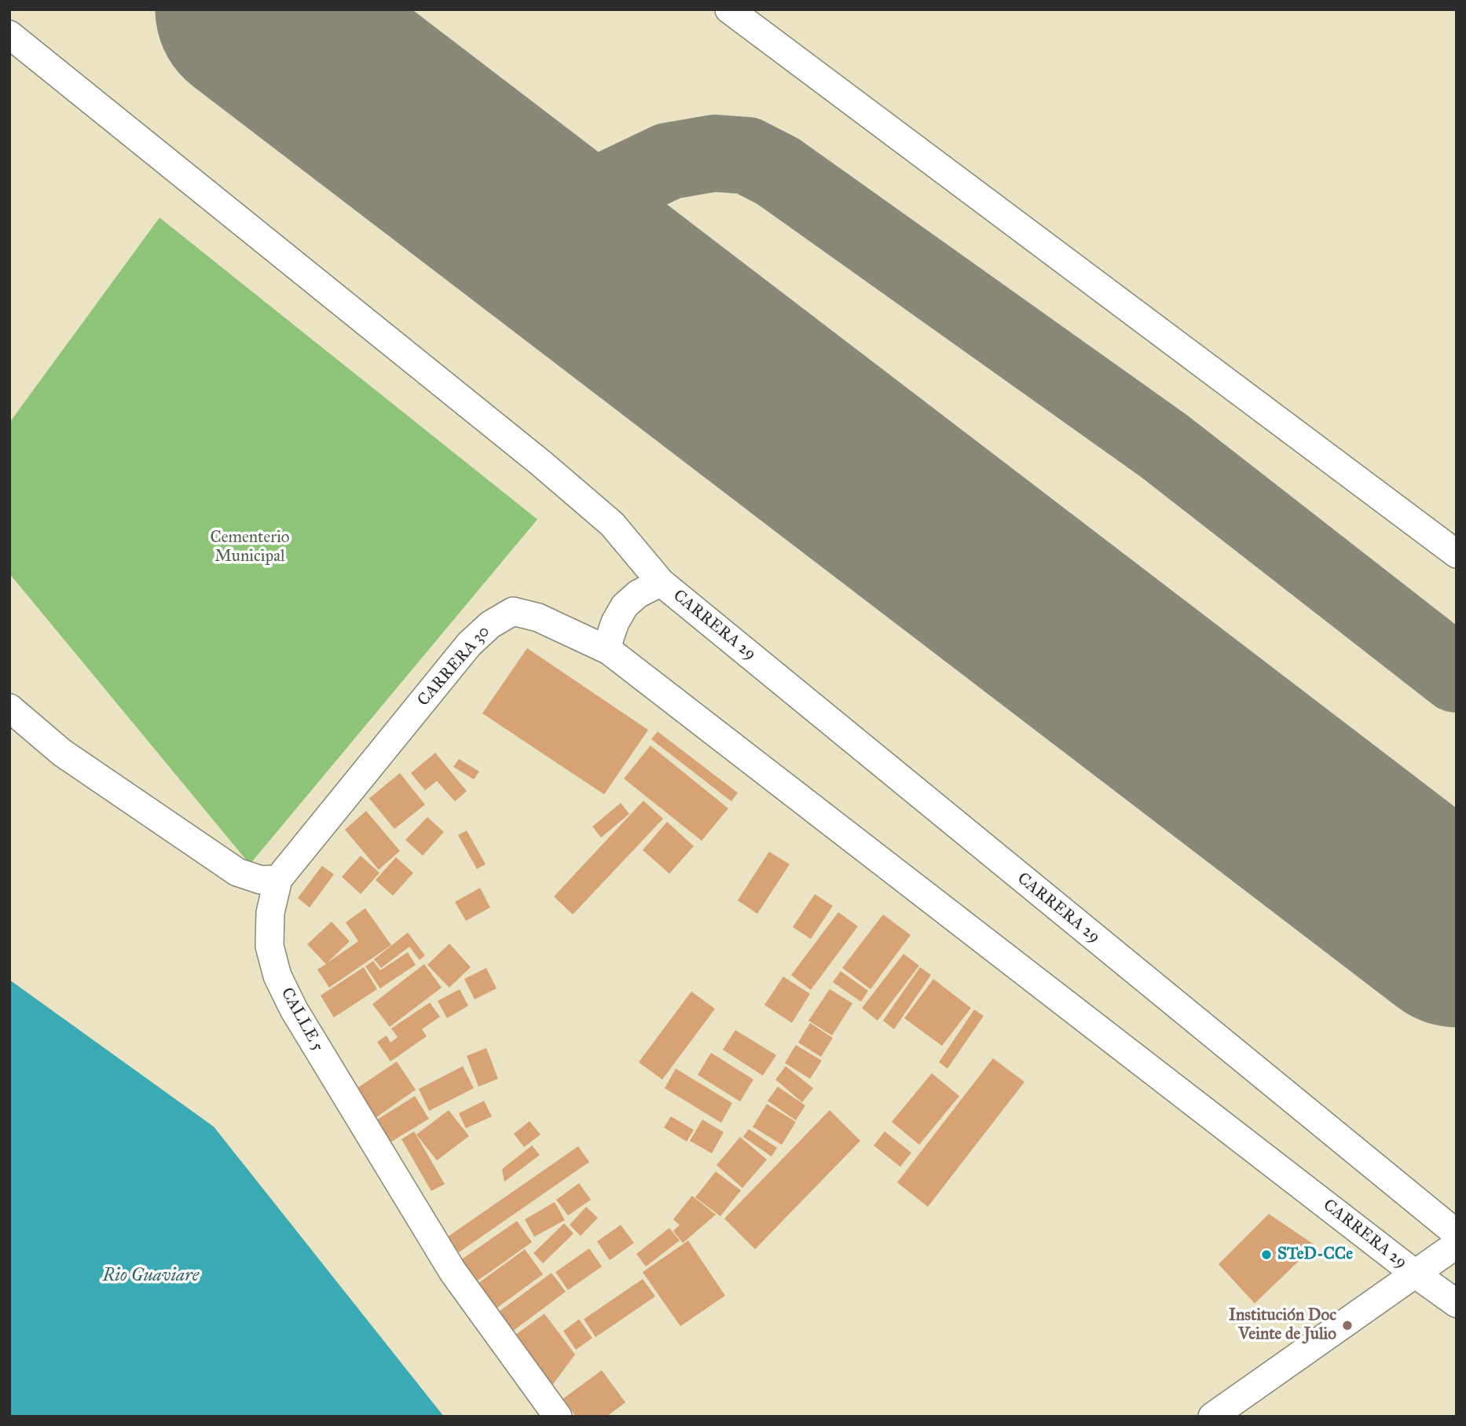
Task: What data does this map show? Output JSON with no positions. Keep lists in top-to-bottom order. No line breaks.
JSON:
{"streets":{"street":["CARRERA 29","CARRERA 30","CALLE 5"]},"crossings":[["CARRERA 29","CARRERA 30"],["CARRERA 30","CALLE 5"]],"water":["Rio Guaviare"],"parks":["Cementerio Municipal"],"places":["STeD-CCe","Institución Doc Veinte de Julio"]}
